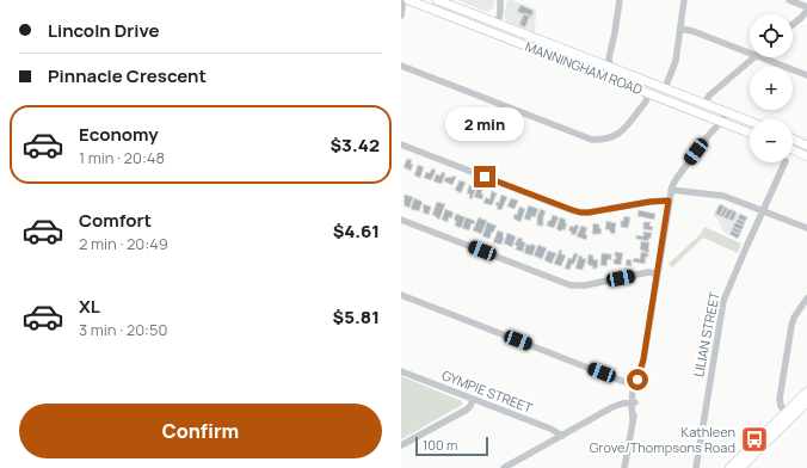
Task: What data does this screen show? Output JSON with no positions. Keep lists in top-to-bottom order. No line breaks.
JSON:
{"streets":{"main road":["MANNINGHAM ROAD"],"street":["LILIAN STREET","GYMPIE STREET"]},"places":{"bus stop":["Kathleen Grove/Thompsons Road"]},"scale_bar":"100 m","page":{"banner":["Lincoln Drive","Pinnacle Crescent"],"map_buttons":["+","−"],"list":[{"name":"Economy","note":"1 min · 20:48","value":"$3.42"},{"name":"Comfort","note":"2 min · 20:49","value":"$4.61"},{"name":"XL","note":"3 min · 20:50","value":"$5.81"}],"bubble":"2 min","buttons":"Confirm","scale":"100 m"}}
